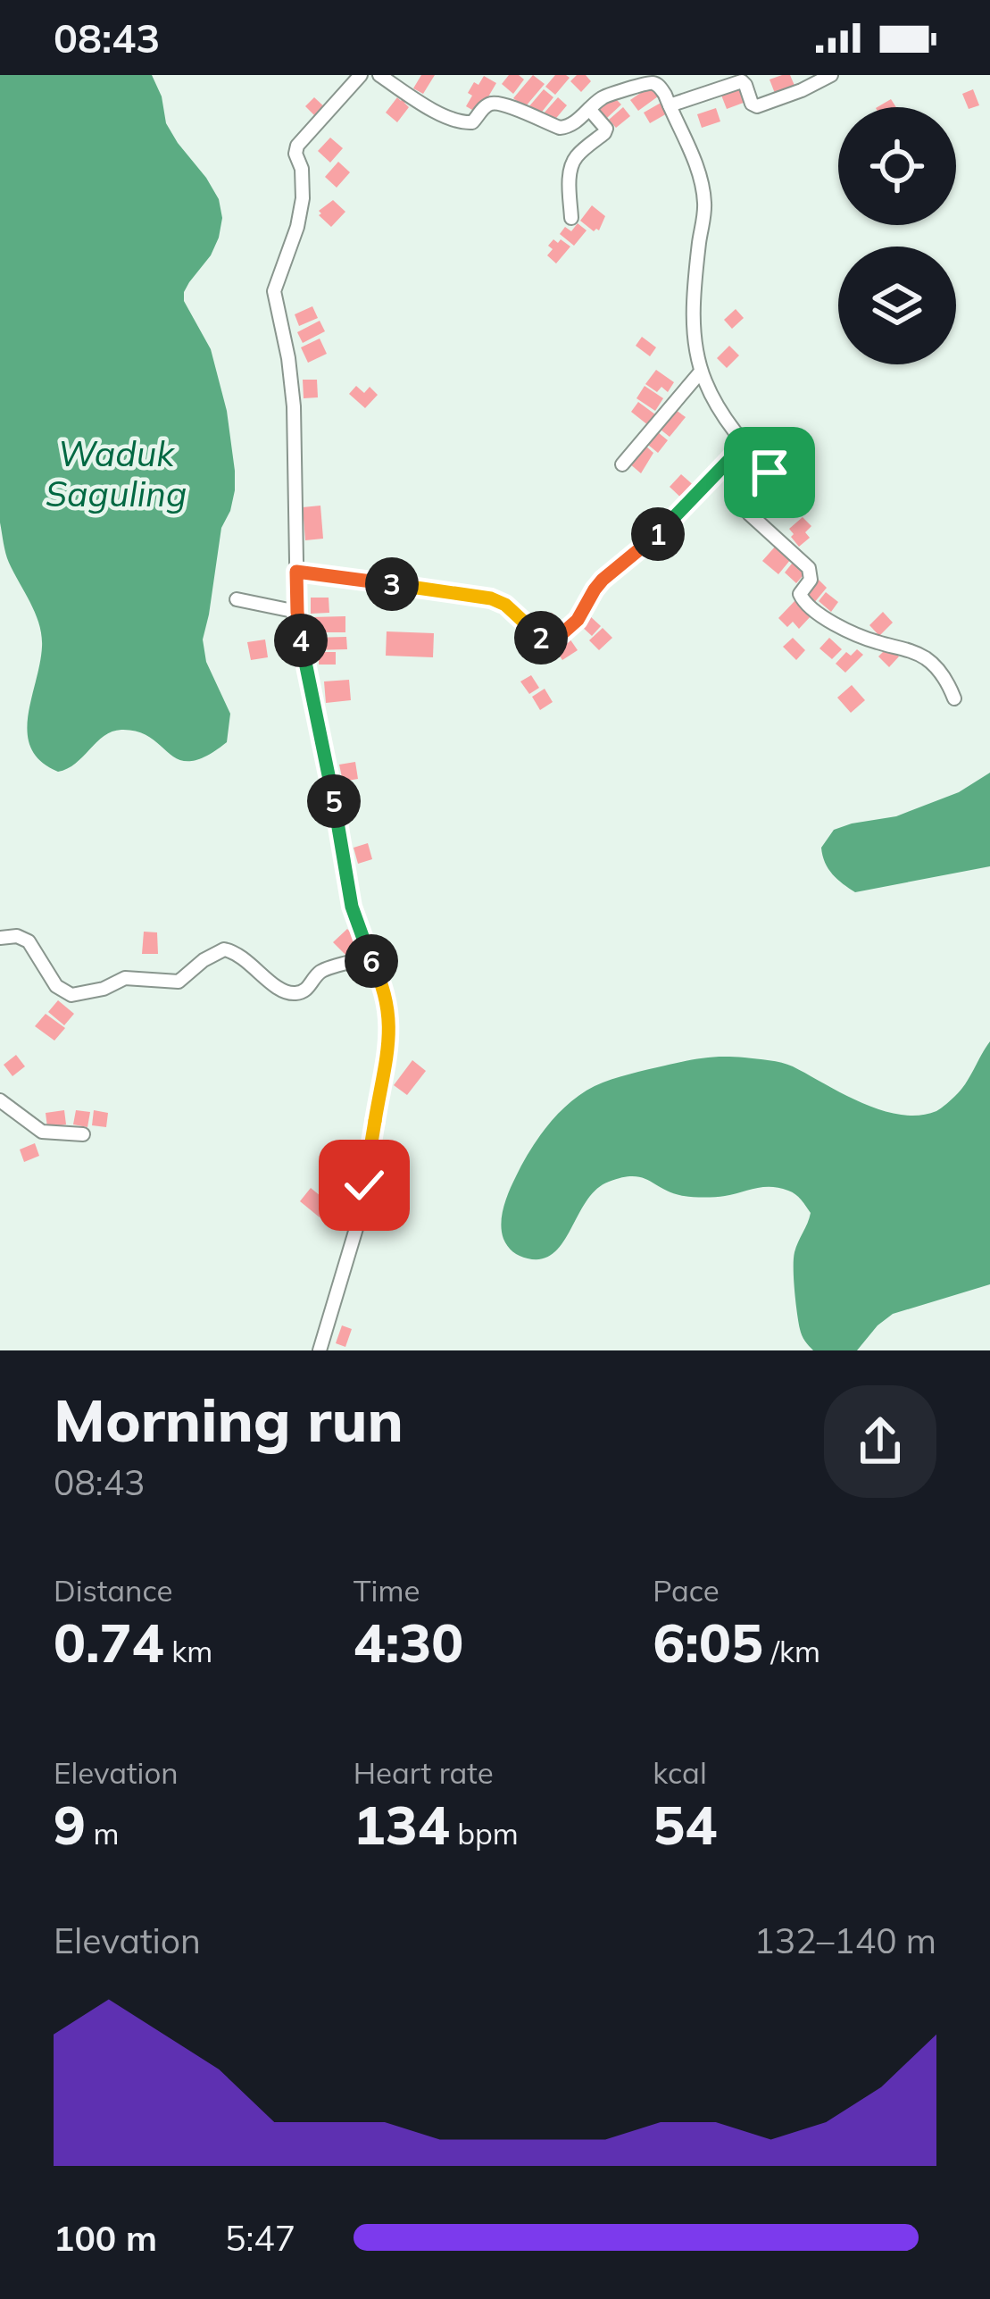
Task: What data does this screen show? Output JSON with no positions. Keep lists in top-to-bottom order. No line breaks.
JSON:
{"water":["Waduk Saguling"],"page":{"status":"08:43","pins":["1","3","2","4","5","6"],"heading":["Morning run","08:43"],"stats":[["Distance","0.74 km"],["Time","4:30"],["Pace","6:05 /km"],["Elevation","9 m"],["Heart rate","134 bpm"],["kcal","54"]],"chart":["Elevation","132–140 m"],"list":[{"name":"100 m","note":"5:47"}]}}
